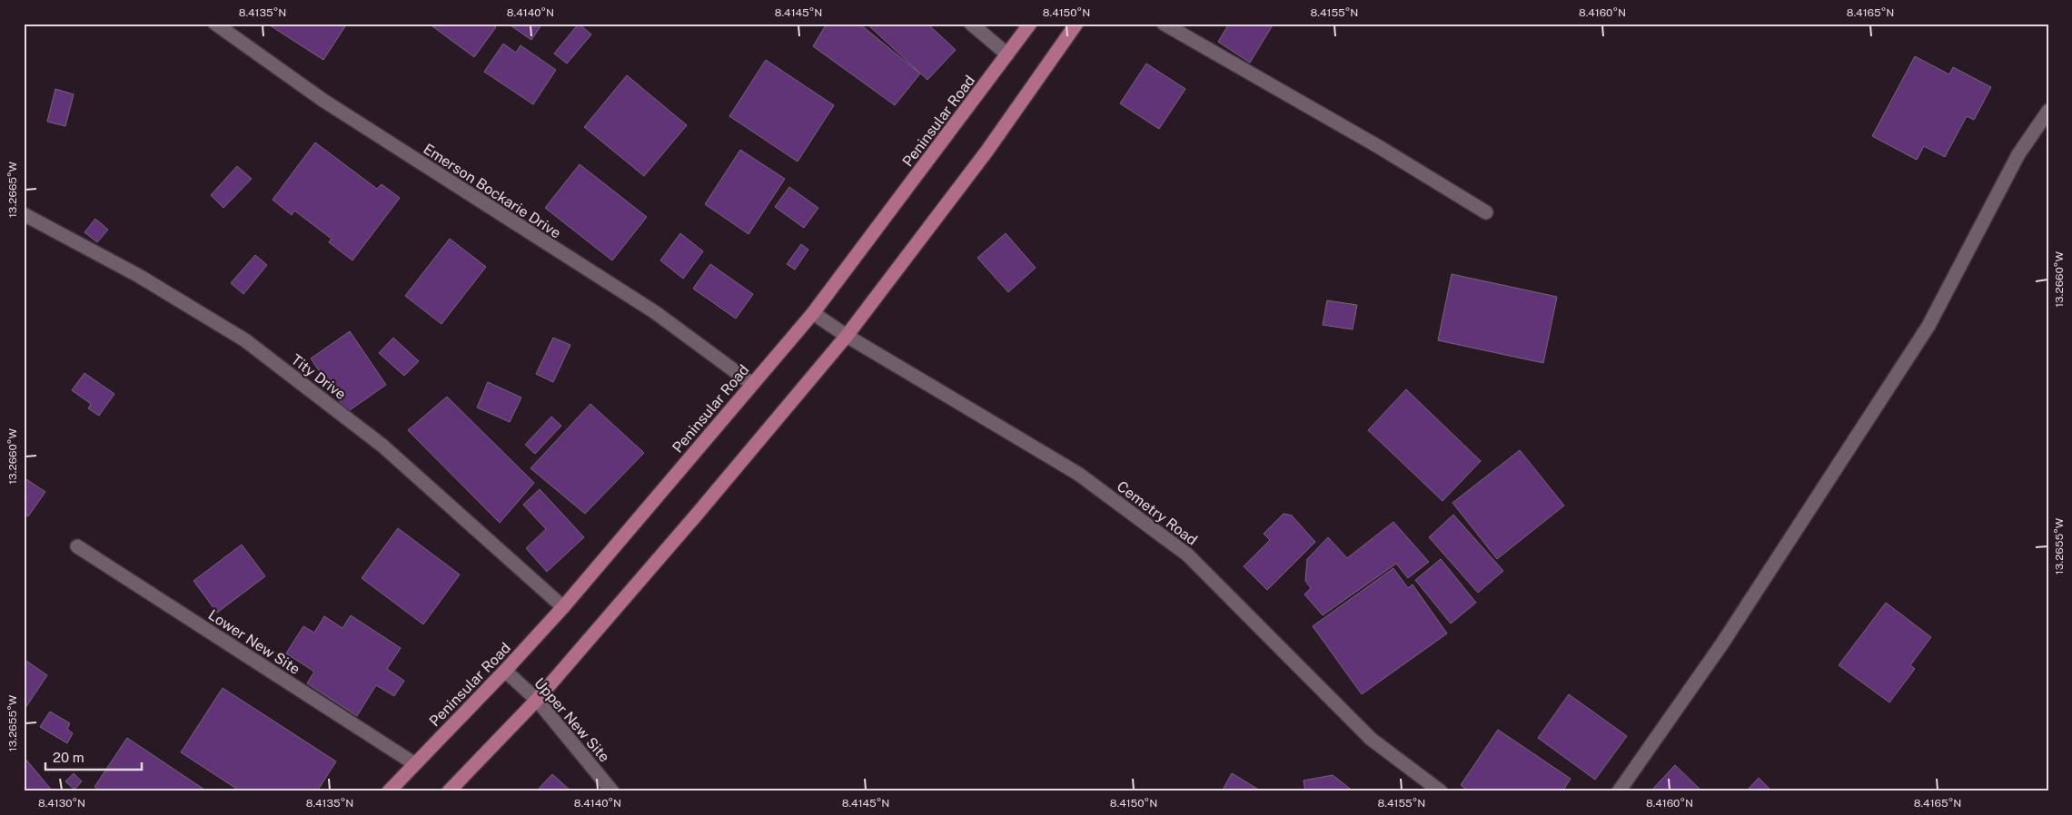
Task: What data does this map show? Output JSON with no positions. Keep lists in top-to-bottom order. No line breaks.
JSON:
{"streets":{"main road":["Peninsular Road"],"street":["Emerson Bockarie Drive","Tity Drive","Cemetry Road","Lower New Site","Upper New Site"]},"crossings":[["Peninsular Road","Emerson Bockarie Drive"],["Peninsular Road","Tity Drive"],["Peninsular Road","Cemetry Road"],["Peninsular Road","Lower New Site"],["Peninsular Road","Upper New Site"]],"scale_bar":"20 m","coordinates":["8.4135°N","8.4140°N","8.4145°N","8.4150°N","8.4155°N","8.4160°N","8.4165°N","13.2665°W","13.2660°W","13.2655°W","8.4130°N"]}
